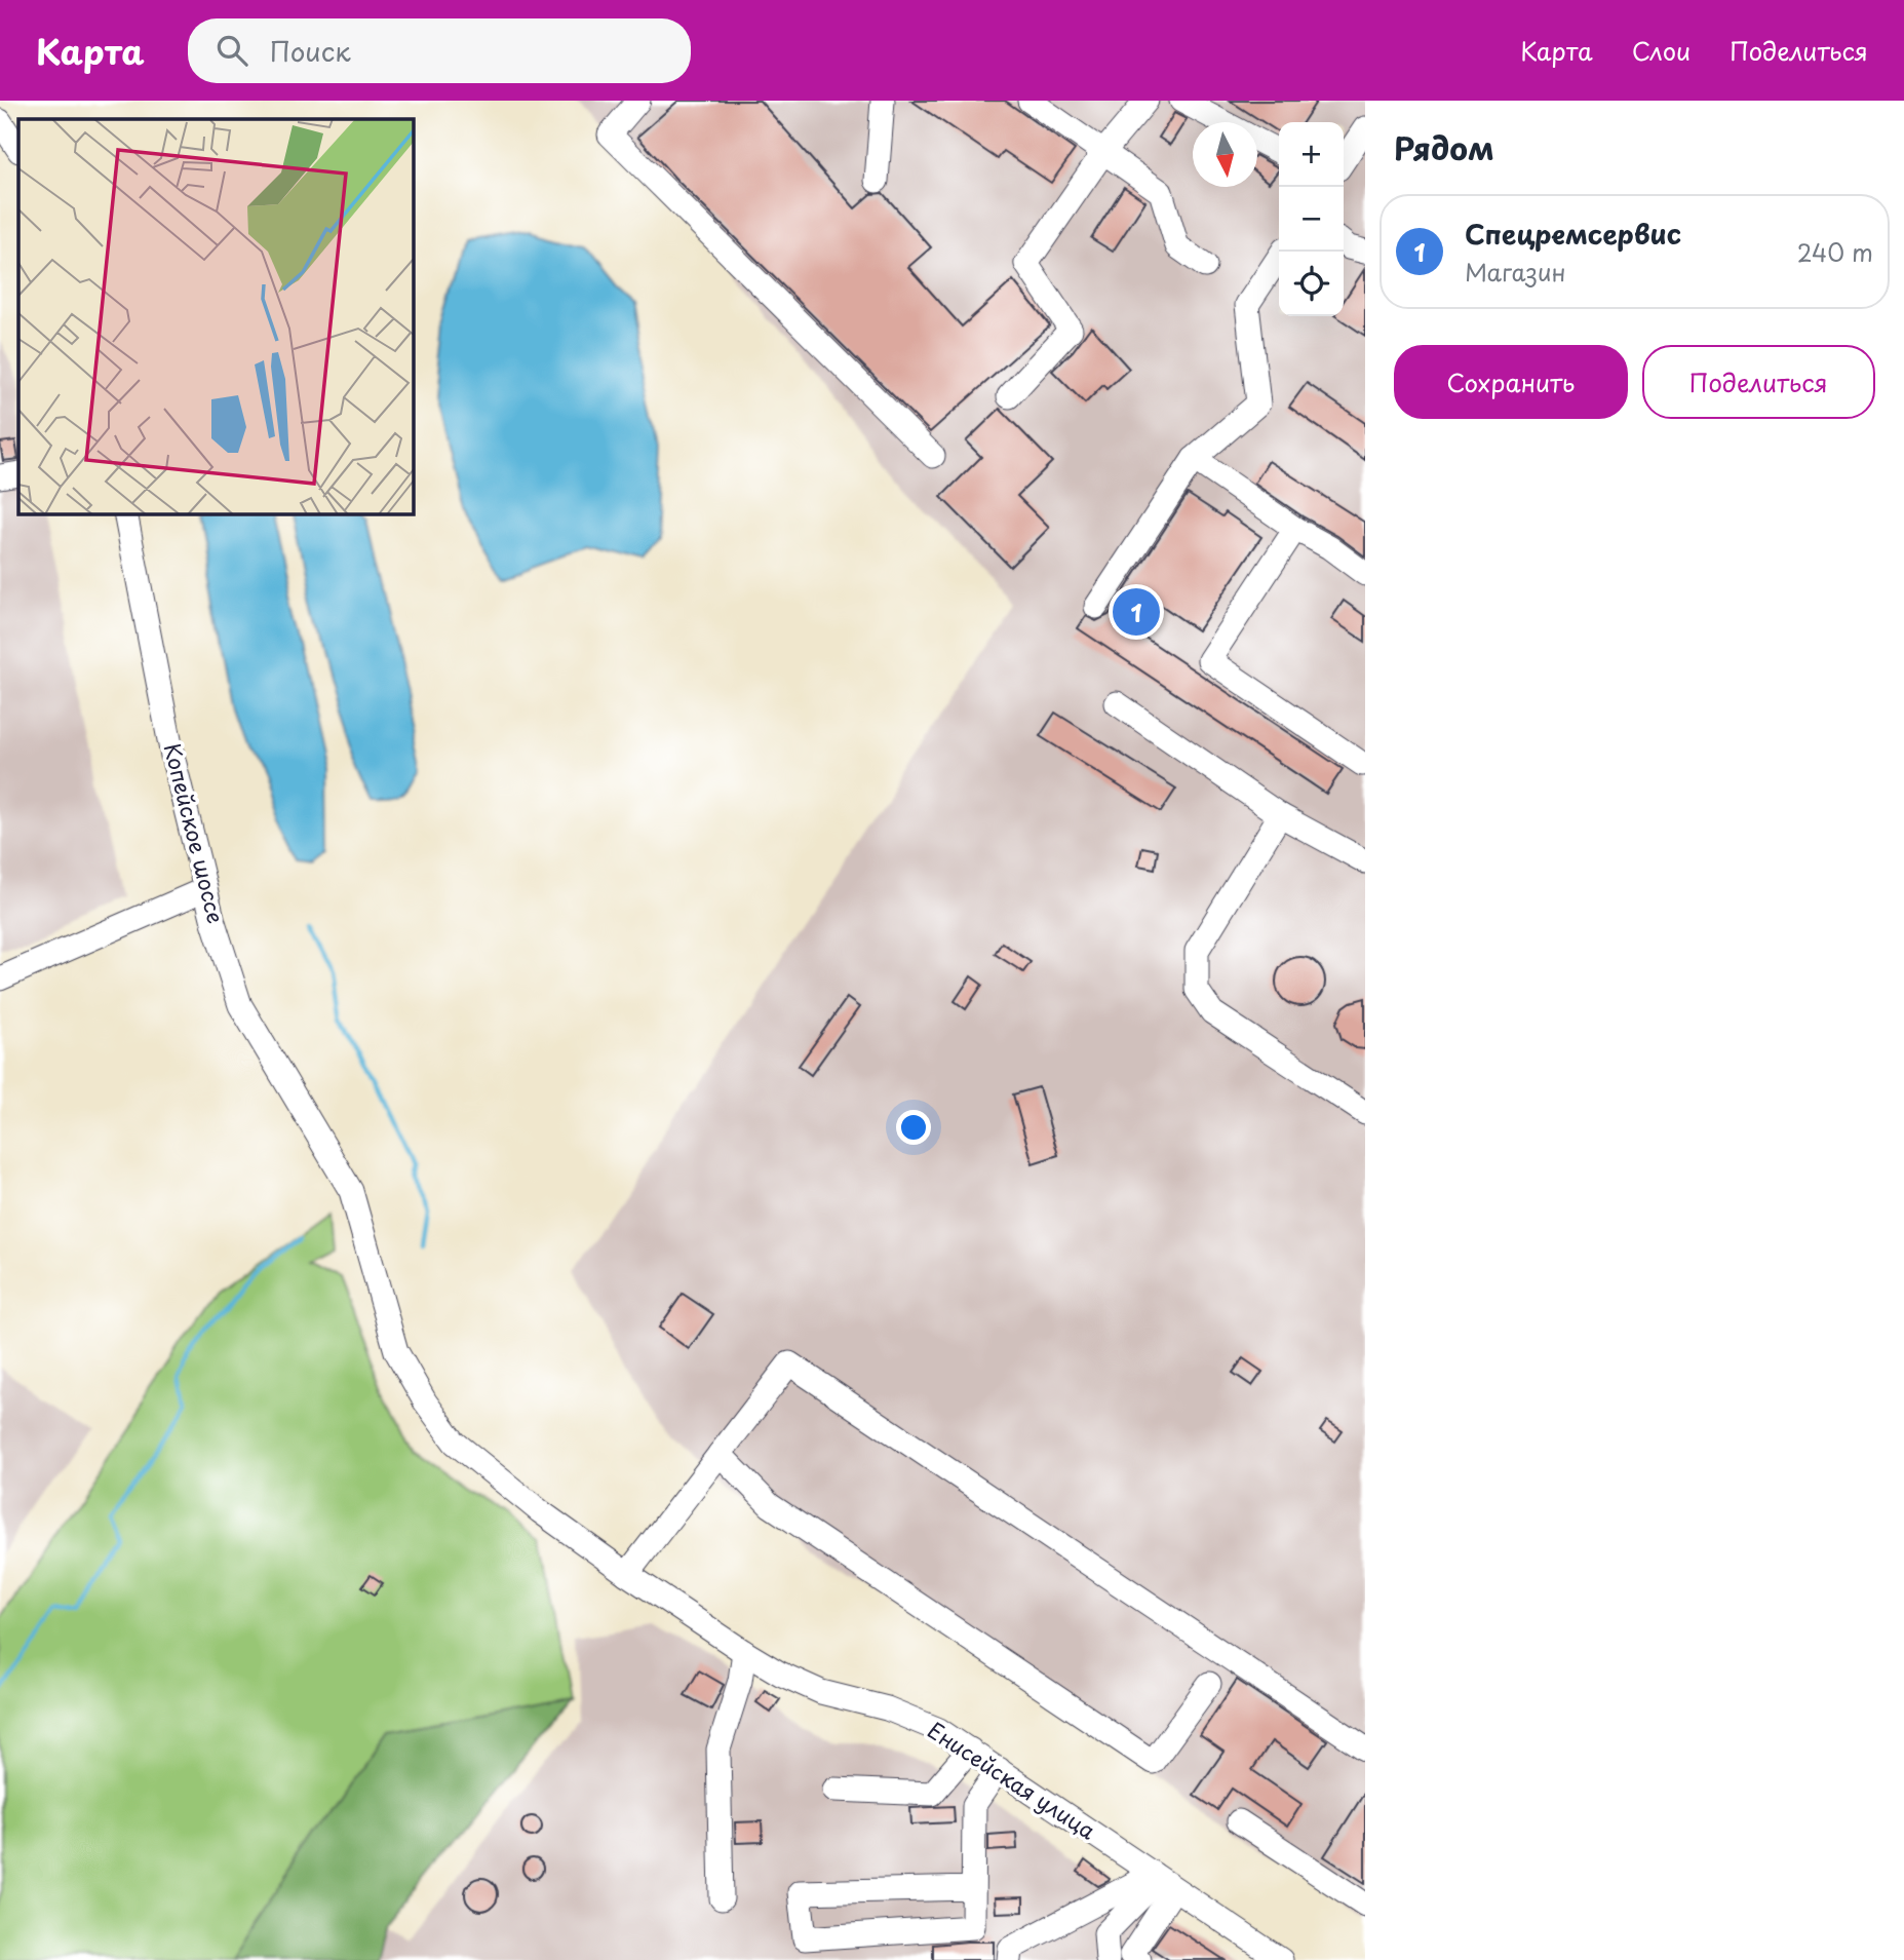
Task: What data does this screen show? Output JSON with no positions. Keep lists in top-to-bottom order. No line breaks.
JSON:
{"streets":{"street":["Копейское шоссе","Енисейская улица"]},"crossings":[["Копейское шоссе","Енисейская улица"]],"north":"bottom","page":{"header":"Карта","search":"Поиск","nav":["Карта","Слои","Поделиться"],"heading":"Рядом","map_buttons":["+","−"],"list":[{"mark":"1","name":"Спецремсервис","note":"Магазин","value":"240 m"}],"buttons":["Сохранить","Поделиться"],"pins":"1"}}
